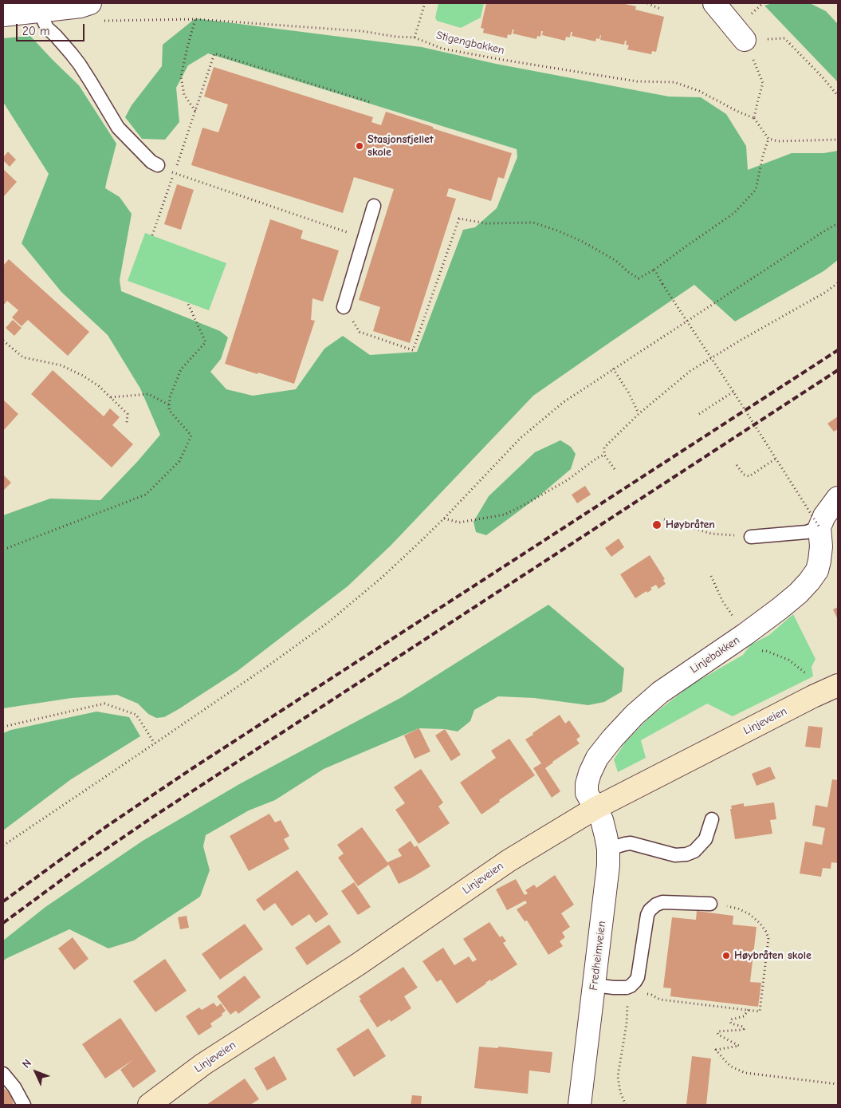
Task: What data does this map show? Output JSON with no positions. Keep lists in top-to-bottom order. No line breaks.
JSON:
{"streets":{"street":["Linjebakken","Linjeveien","Fredheimveien"],"path":["Stigengbakken"]},"crossings":[["Linjebakken","Linjeveien"],["Linjebakken","Fredheimveien"],["Linjeveien","Fredheimveien"]],"places":["Stasjonsfjellet skole","Høybråten","Høybråten skole"],"scale_bar":"20 m","north":"top left"}
